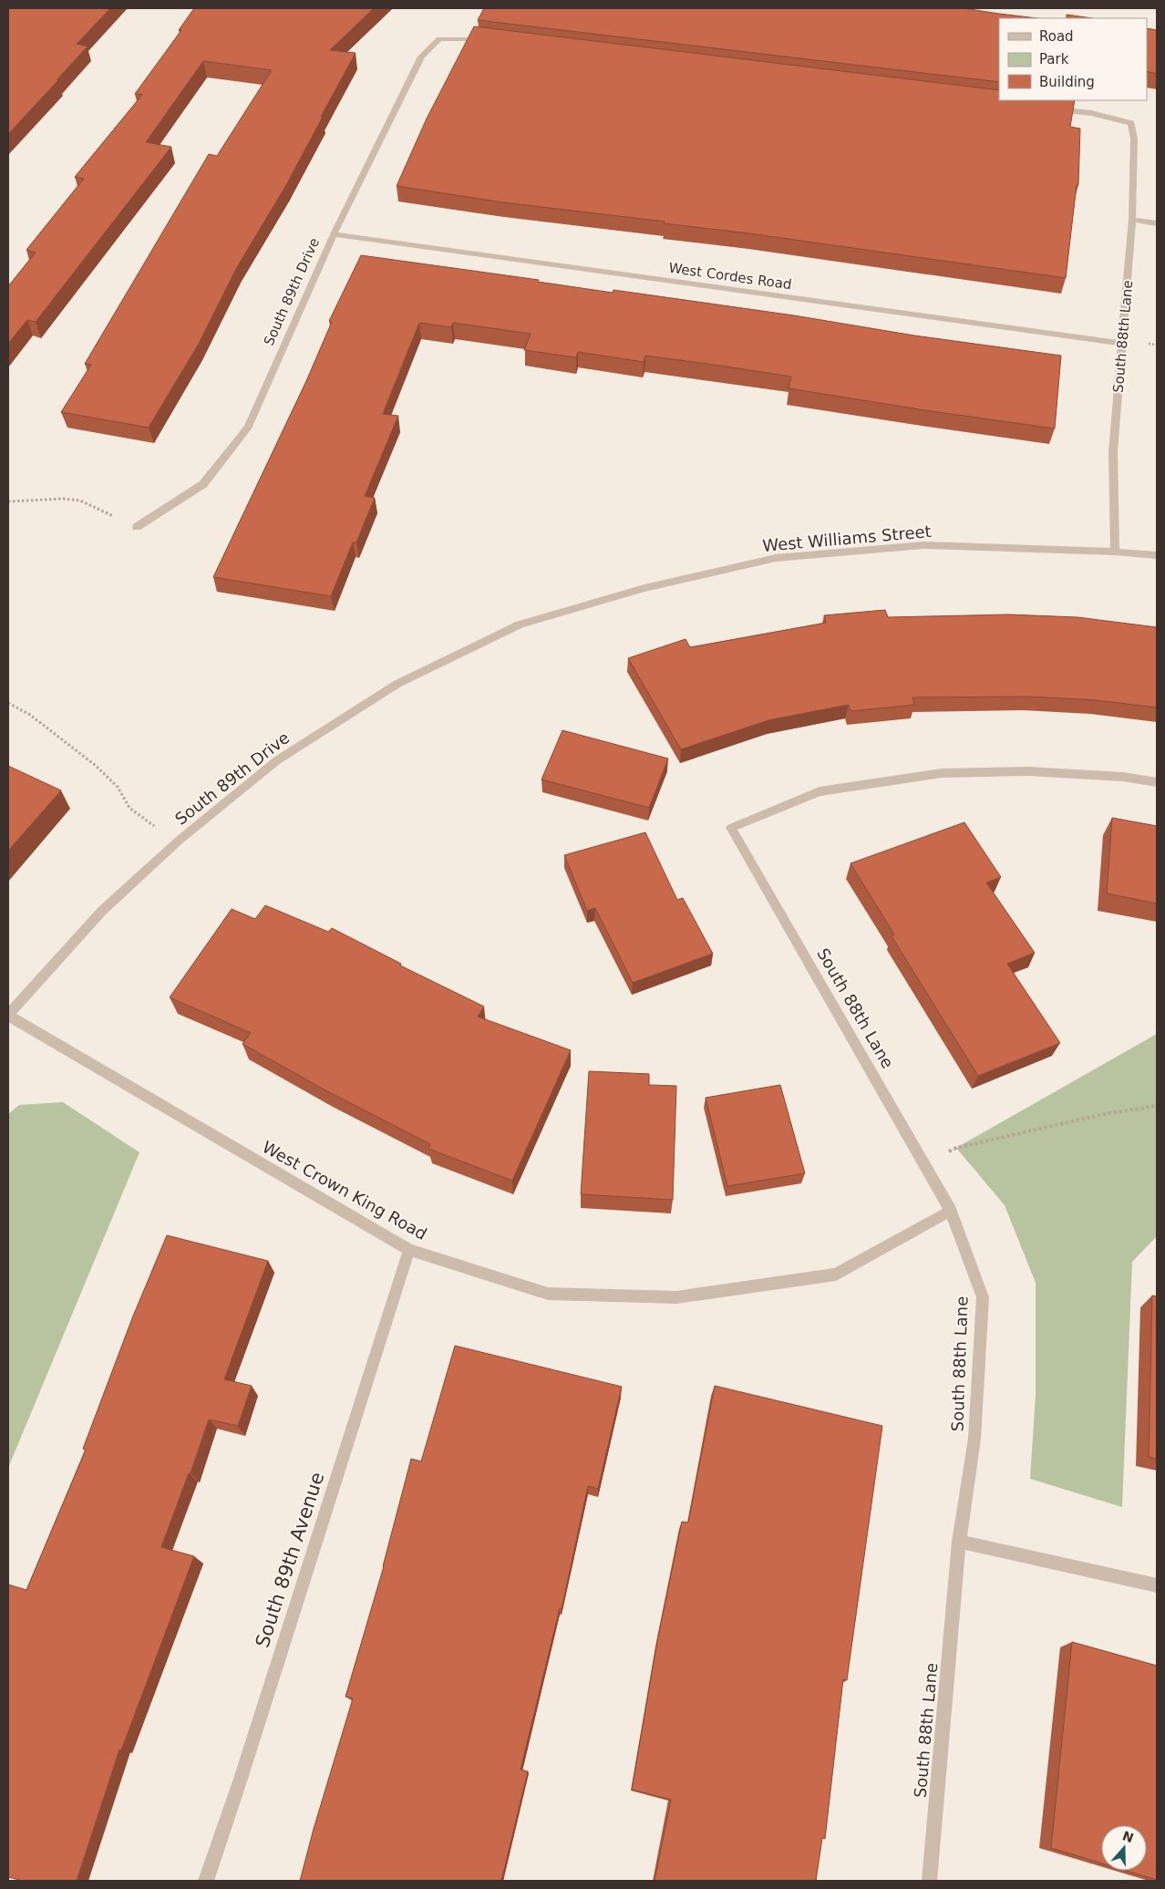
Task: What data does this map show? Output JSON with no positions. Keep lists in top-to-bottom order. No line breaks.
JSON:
{"streets":{"street":["West Cordes Road","South 89th Drive","South 88th Lane","West Williams Street","West Crown King Road","South 89th Avenue"]},"crossings":[["West Cordes Road","South 89th Drive"],["West Cordes Road","South 88th Lane"],["South 89th Drive","West Williams Street"],["South 89th Drive","West Crown King Road"],["South 88th Lane","West Williams Street"],["South 88th Lane","West Crown King Road"],["West Crown King Road","South 89th Avenue"]],"legend":["Road","Park","Building"],"north":"top"}
